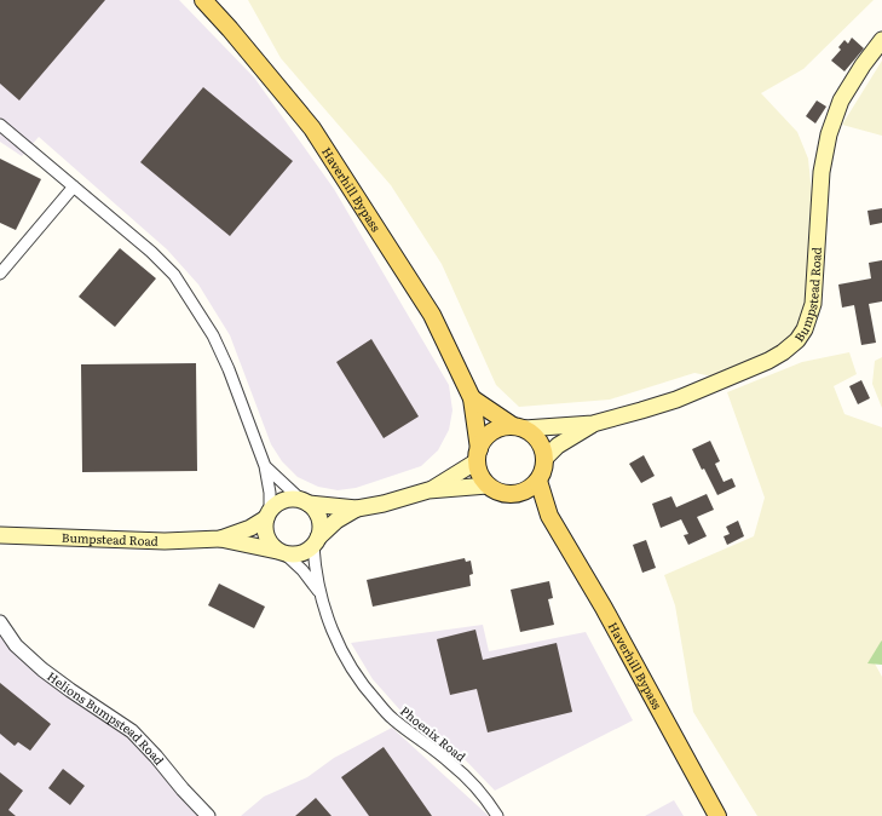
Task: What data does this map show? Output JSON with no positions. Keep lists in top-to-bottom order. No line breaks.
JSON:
{"streets":{"main road":["Haverhill Bypass","Bumpstead Road"],"street":["Helions Bumpstead Road","Phoenix Road"]},"crossings":[["Haverhill Bypass","Bumpstead Road"],["Bumpstead Road","Phoenix Road"]]}
